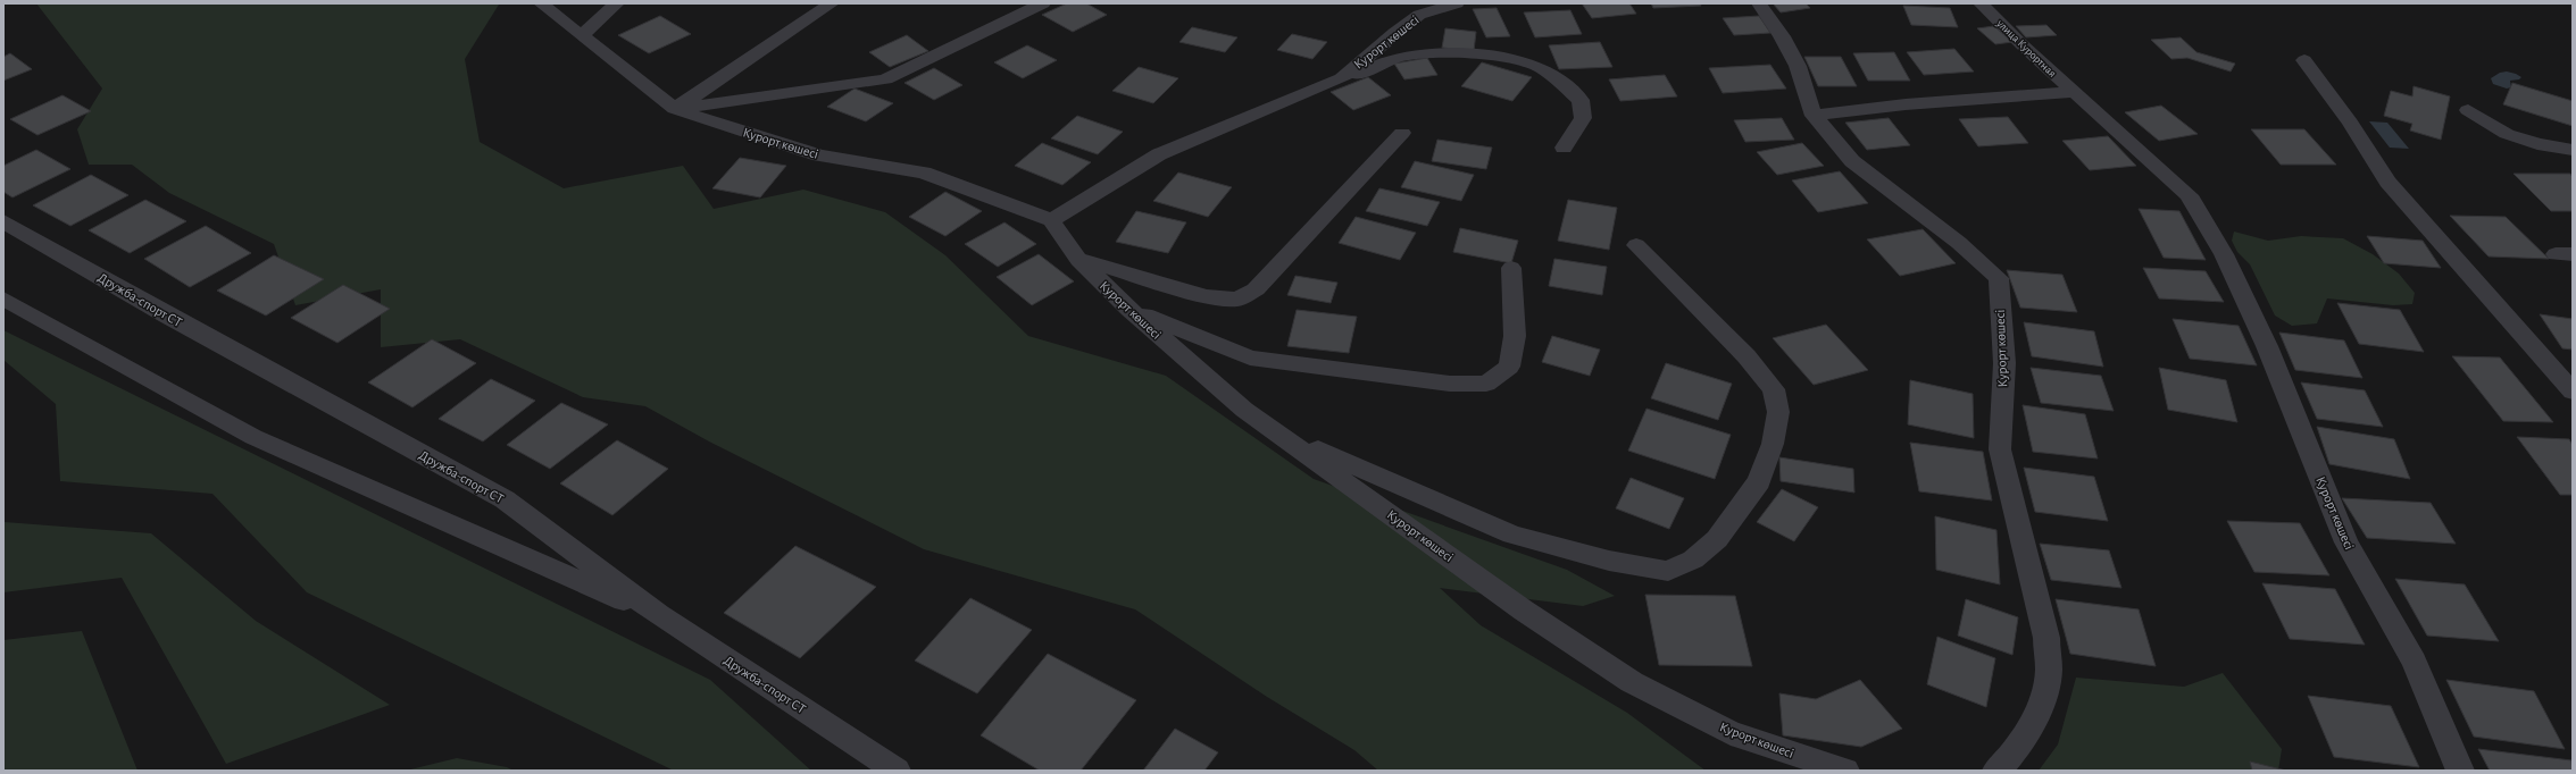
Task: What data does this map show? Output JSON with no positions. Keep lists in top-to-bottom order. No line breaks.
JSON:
{"streets":{"street":["Курорт көшесі","улица Курортная","Дружба-спорт СТ"]},"crossings":[["Курорт көшесі","улица Курортная"]]}
